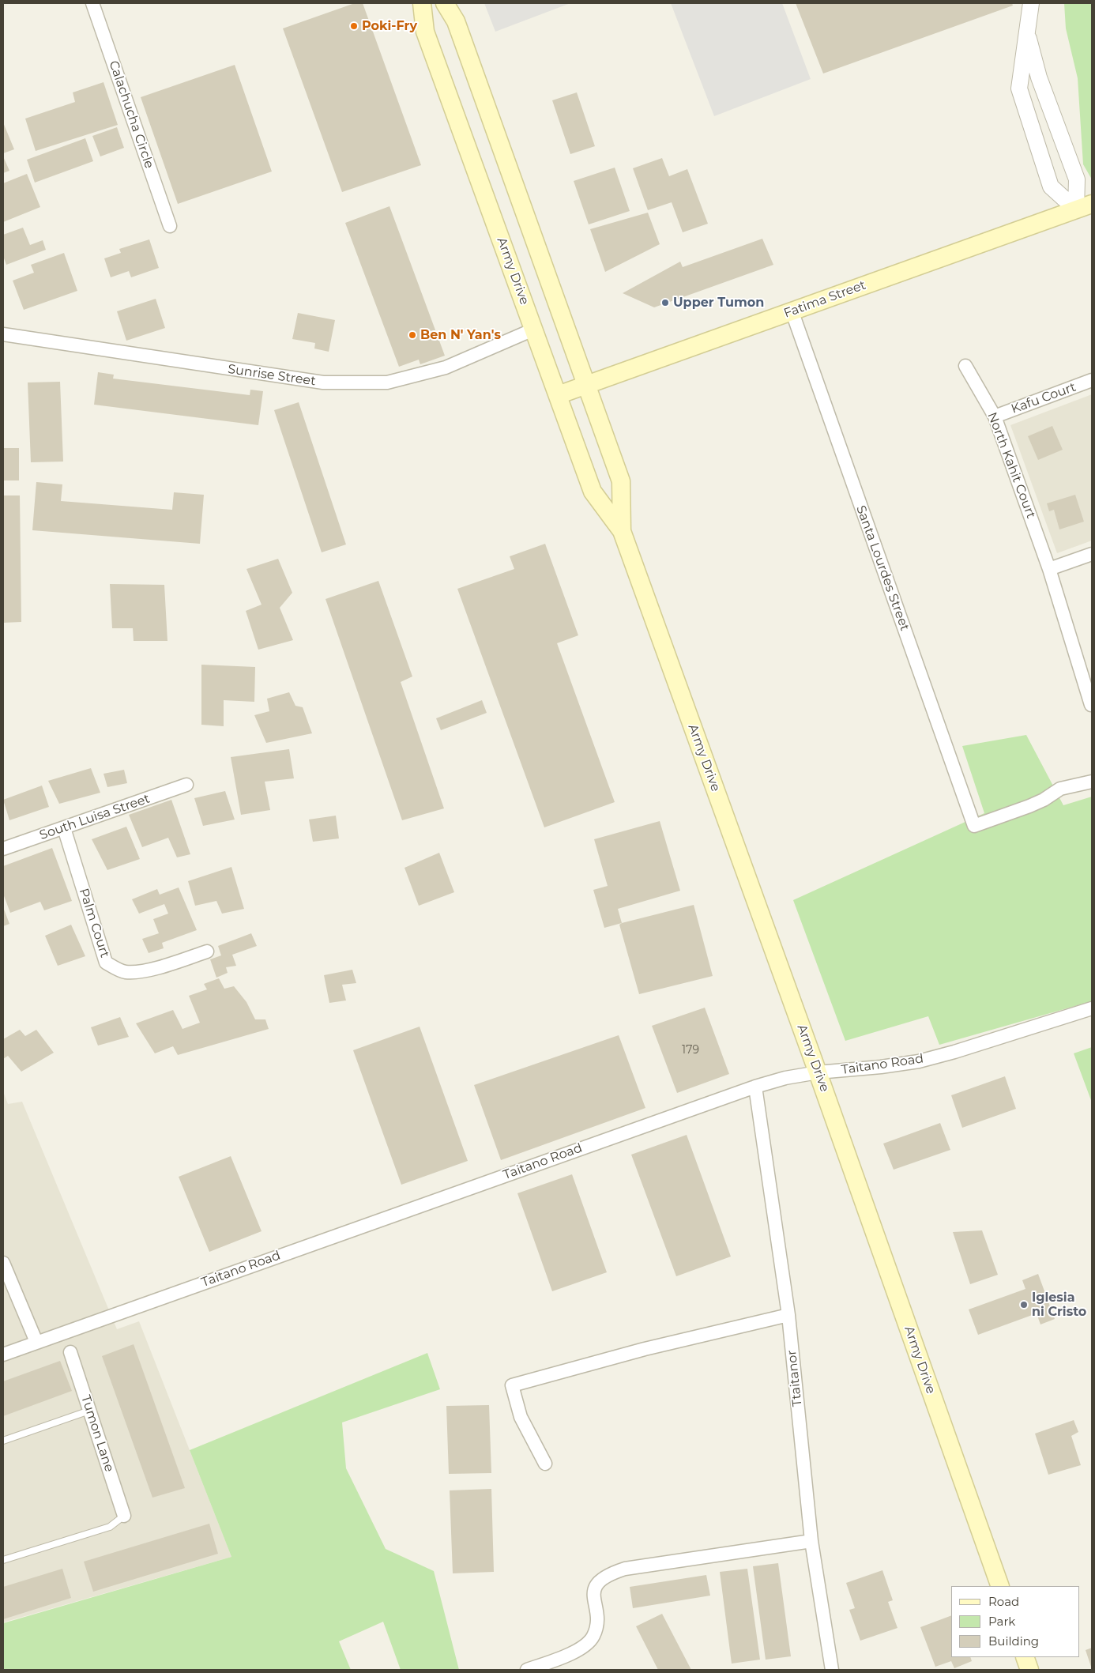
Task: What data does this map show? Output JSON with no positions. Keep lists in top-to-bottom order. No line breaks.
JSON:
{"streets":{"main road":["Army Drive","Fatima Street"],"street":["Calachucha Circle","Sunrise Street","Kafu Court","North Kahit Court","Santa Lourdes Street","South Luisa Street","Palm Court","Taitano Road","Ttaitanor","Tumon Lane"]},"crossings":[["Army Drive","Fatima Street"],["Army Drive","Sunrise Street"],["Army Drive","Taitano Road"],["Fatima Street","Santa Lourdes Street"],["Kafu Court","North Kahit Court"],["South Luisa Street","Palm Court"],["Taitano Road","Ttaitanor"]],"places":["Poki-Fry","Upper Tumon","Ben N' Yan's","Iglesia ni Cristo"],"house_numbers":["179"],"legend":["Road","Park","Building"]}
